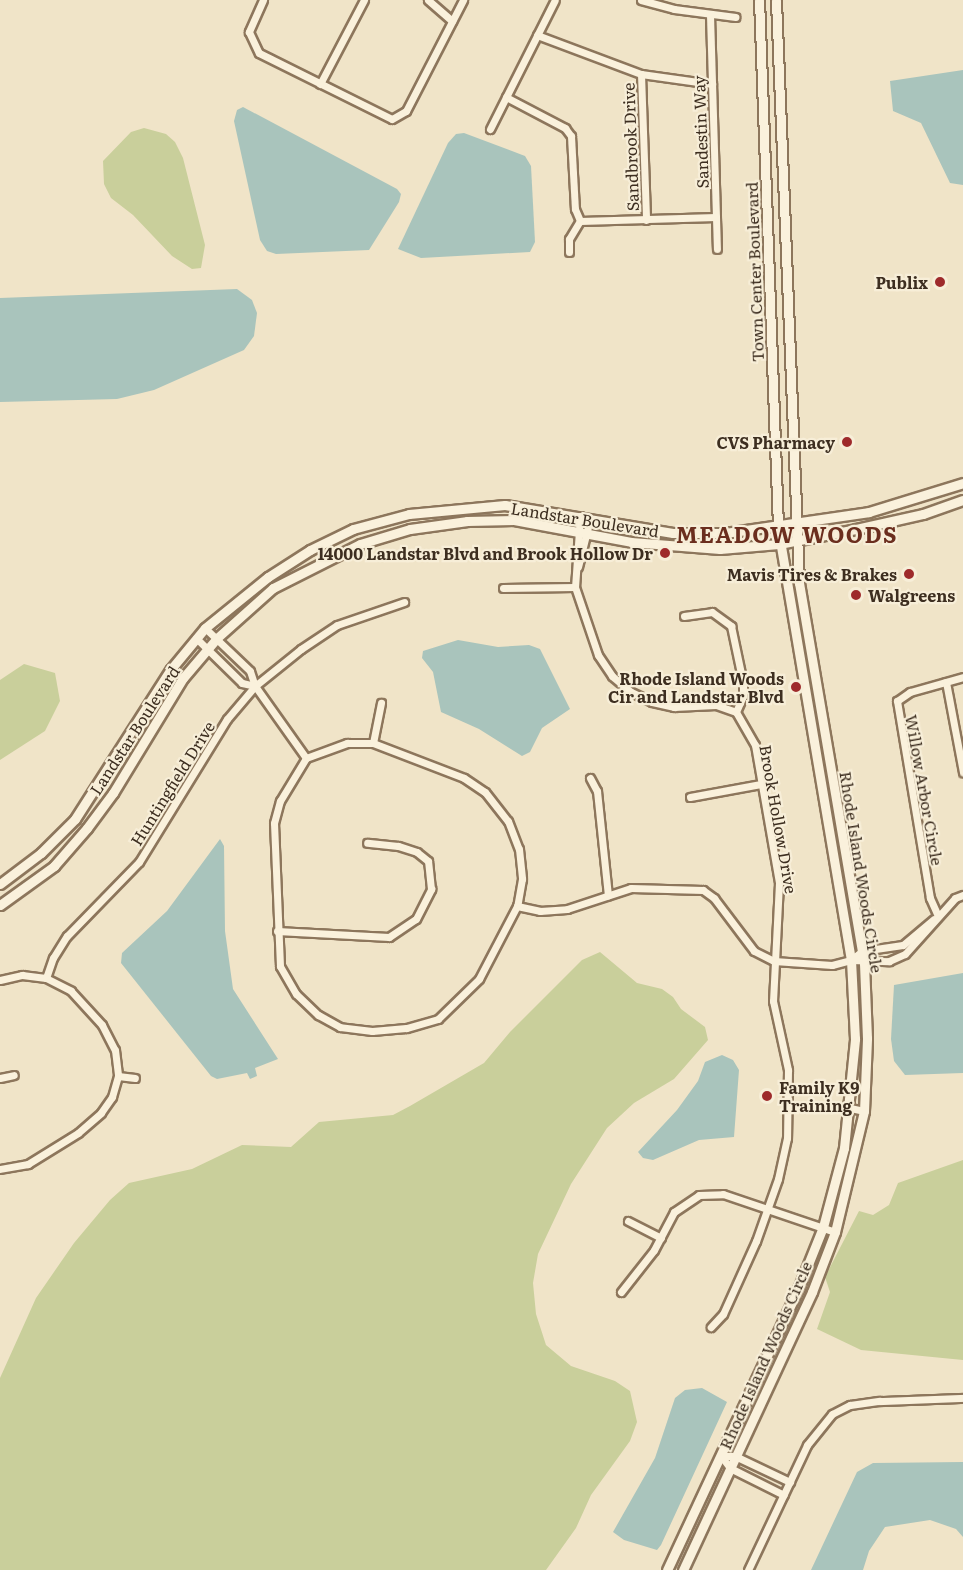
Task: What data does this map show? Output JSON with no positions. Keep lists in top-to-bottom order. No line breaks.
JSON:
{"streets":{"main road":["Town Center Boulevard","Landstar Boulevard","Rhode Island Woods Circle"],"street":["Sandestin Way","Sandbrook Drive","Huntingfield Drive","Willow Arbor Circle","Brook Hollow Drive"]},"crossings":[["Town Center Boulevard","Landstar Boulevard"],["Town Center Boulevard","Rhode Island Woods Circle"],["Landstar Boulevard","Rhode Island Woods Circle"]],"districts":["MEADOW WOODS"],"places":["Publix","CVS Pharmacy","14000 Landstar Blvd and Brook Hollow Dr","Mavis Tires & Brakes","Walgreens","Rhode Island Woods Cir and Landstar Blvd","Family K9 Training"]}
